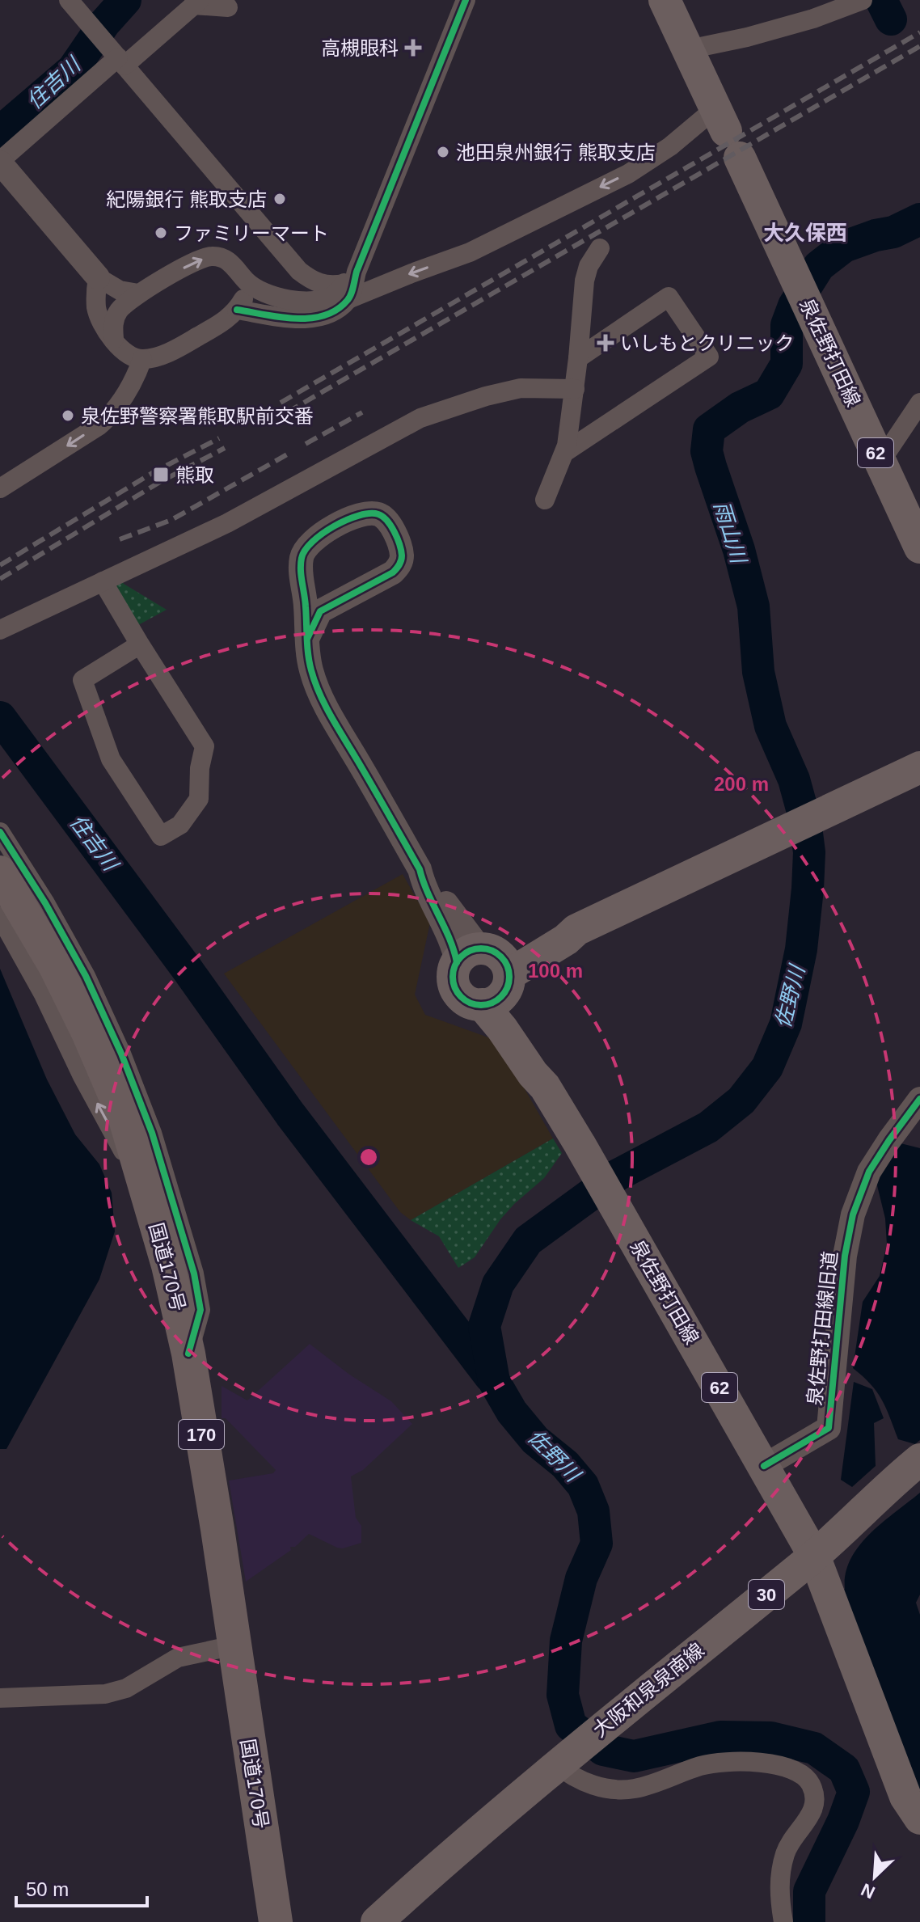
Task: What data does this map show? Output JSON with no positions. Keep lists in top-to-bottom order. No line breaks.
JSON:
{"streets":{"highway":["国道170号","170"],"main road":["泉佐野打田線","62","30","大阪和泉泉南線"],"street":["泉佐野打田線旧道"]},"crossings":[["泉佐野打田線","泉佐野打田線旧道"],["泉佐野打田線","大阪和泉泉南線"]],"districts":["大久保西"],"water":["住吉川","雨山川","佐野川"],"places":{"health":["高槻眼科","いしもとクリニック"],"other":["池田泉州銀行 熊取支店","紀陽銀行 熊取支店","ファミリーマート","泉佐野警察署熊取駅前交番"],"transit":["熊取"]},"scale_bar":"50 m","north":"bottom left","rings":["200 m","100 m"]}
